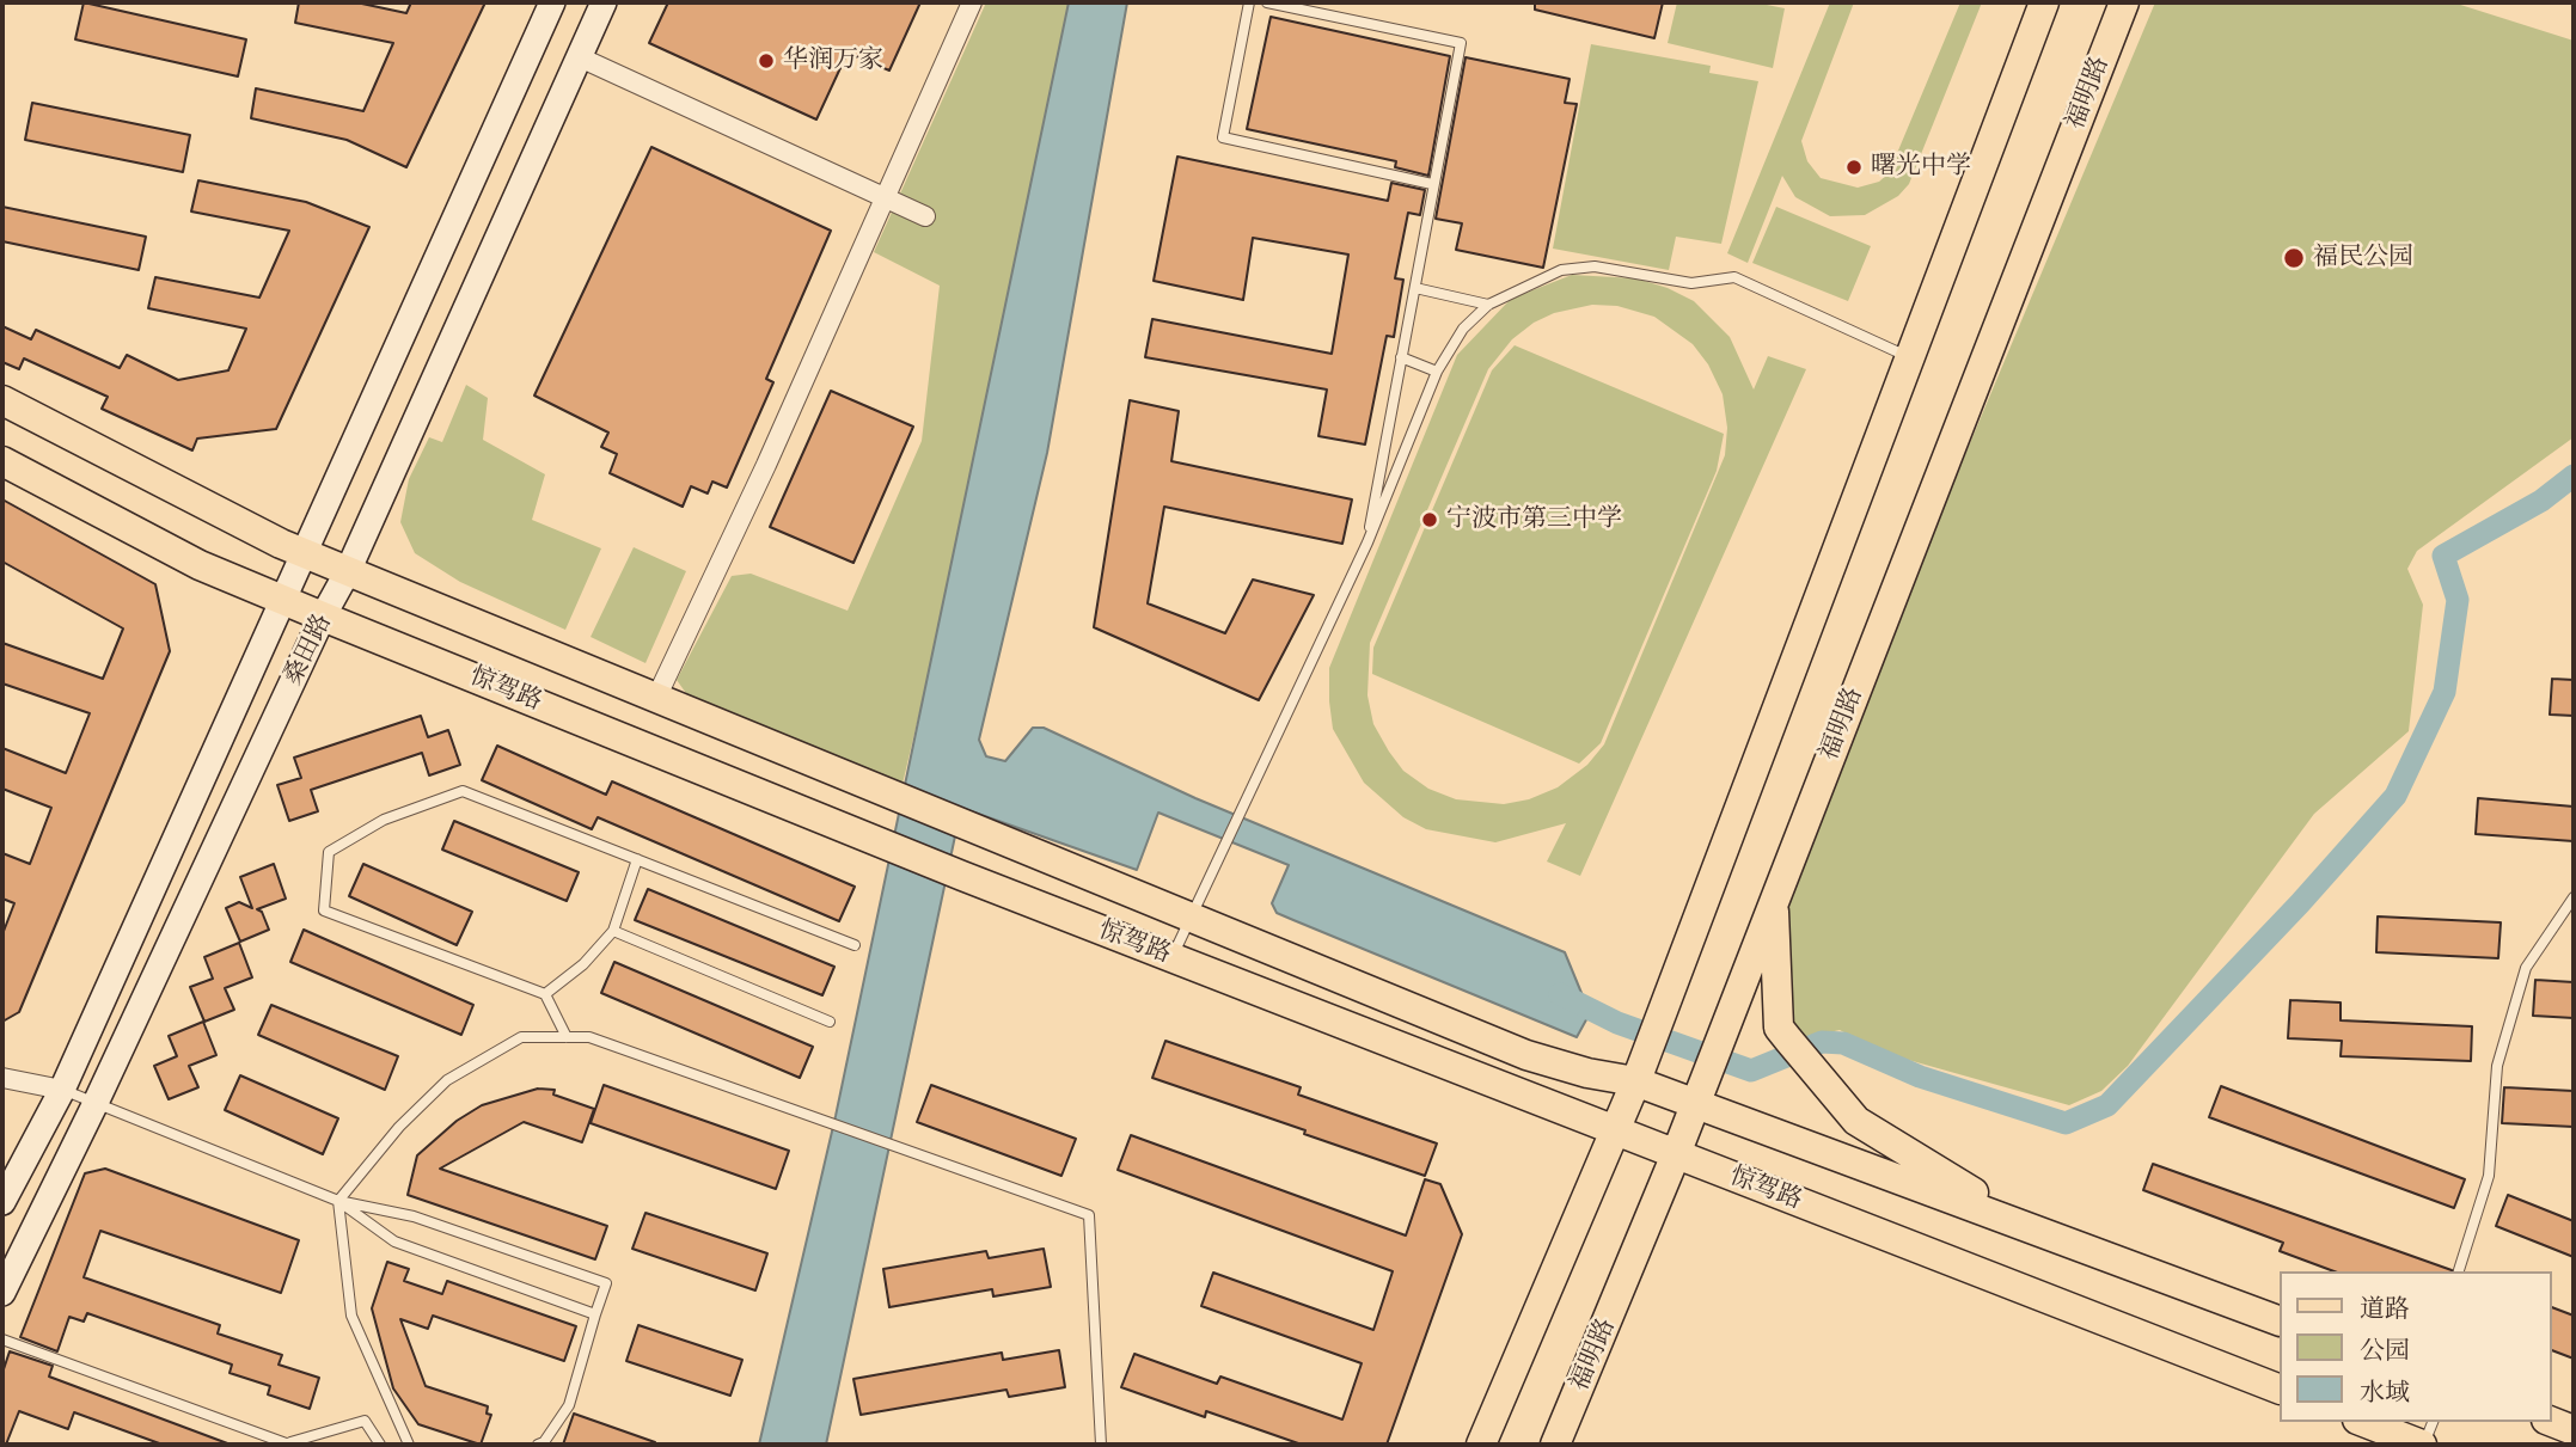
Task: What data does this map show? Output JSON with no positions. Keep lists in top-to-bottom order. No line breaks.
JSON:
{"streets":{"main road":["福明路","桑田路","惊驾路"]},"crossings":[["福明路","惊驾路"],["桑田路","惊驾路"]],"places":["华润万家","曙光中学","福民公园","宁波市第三中学"],"legend":["道路","公园","水域"]}
